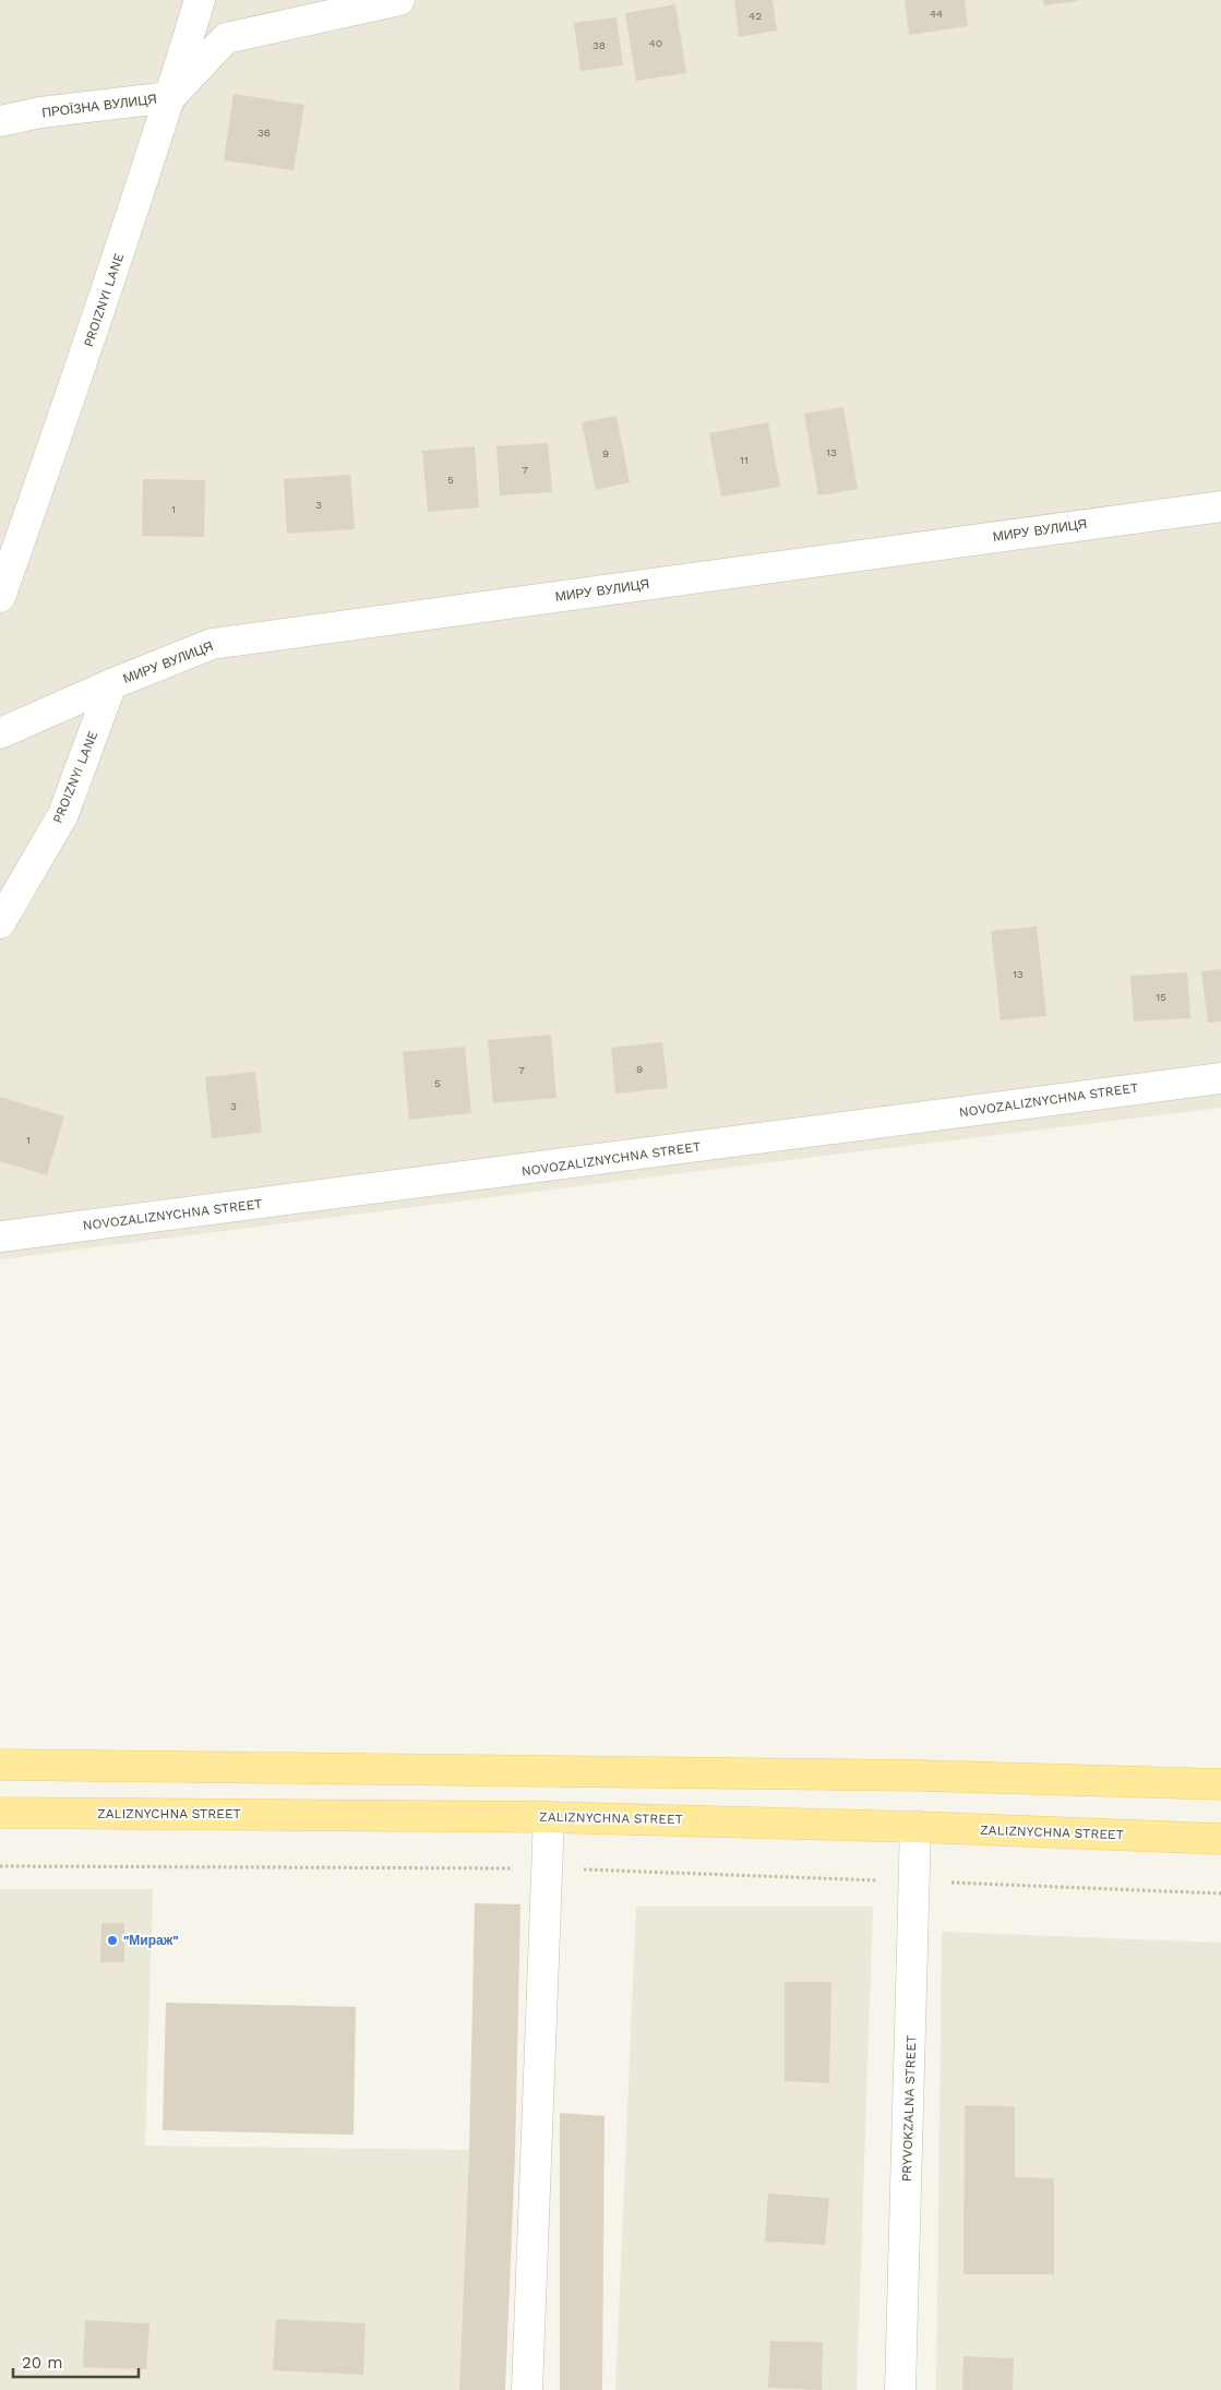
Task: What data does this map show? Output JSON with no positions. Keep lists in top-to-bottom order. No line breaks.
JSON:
{"streets":{"main road":["ZALIZNYCHNA STREET"],"street":["ПРОЇЗНА ВУЛИЦЯ","PROIZNYI LANE","МИРУ ВУЛИЦЯ","NOVOZALIZNYCHNA STREET","PRYVOKZALNA STREET"]},"crossings":[["ПРОЇЗНА ВУЛИЦЯ","PROIZNYI LANE"],["PROIZNYI LANE","МИРУ ВУЛИЦЯ"],["ZALIZNYCHNA STREET","PRYVOKZALNA STREET"]],"places":["\"Мираж\""],"house_numbers":["44","42","40","38","36","13","9","11","7","5","3","1","13","15","9","7","5","3","1"],"scale_bar":"20 m"}
